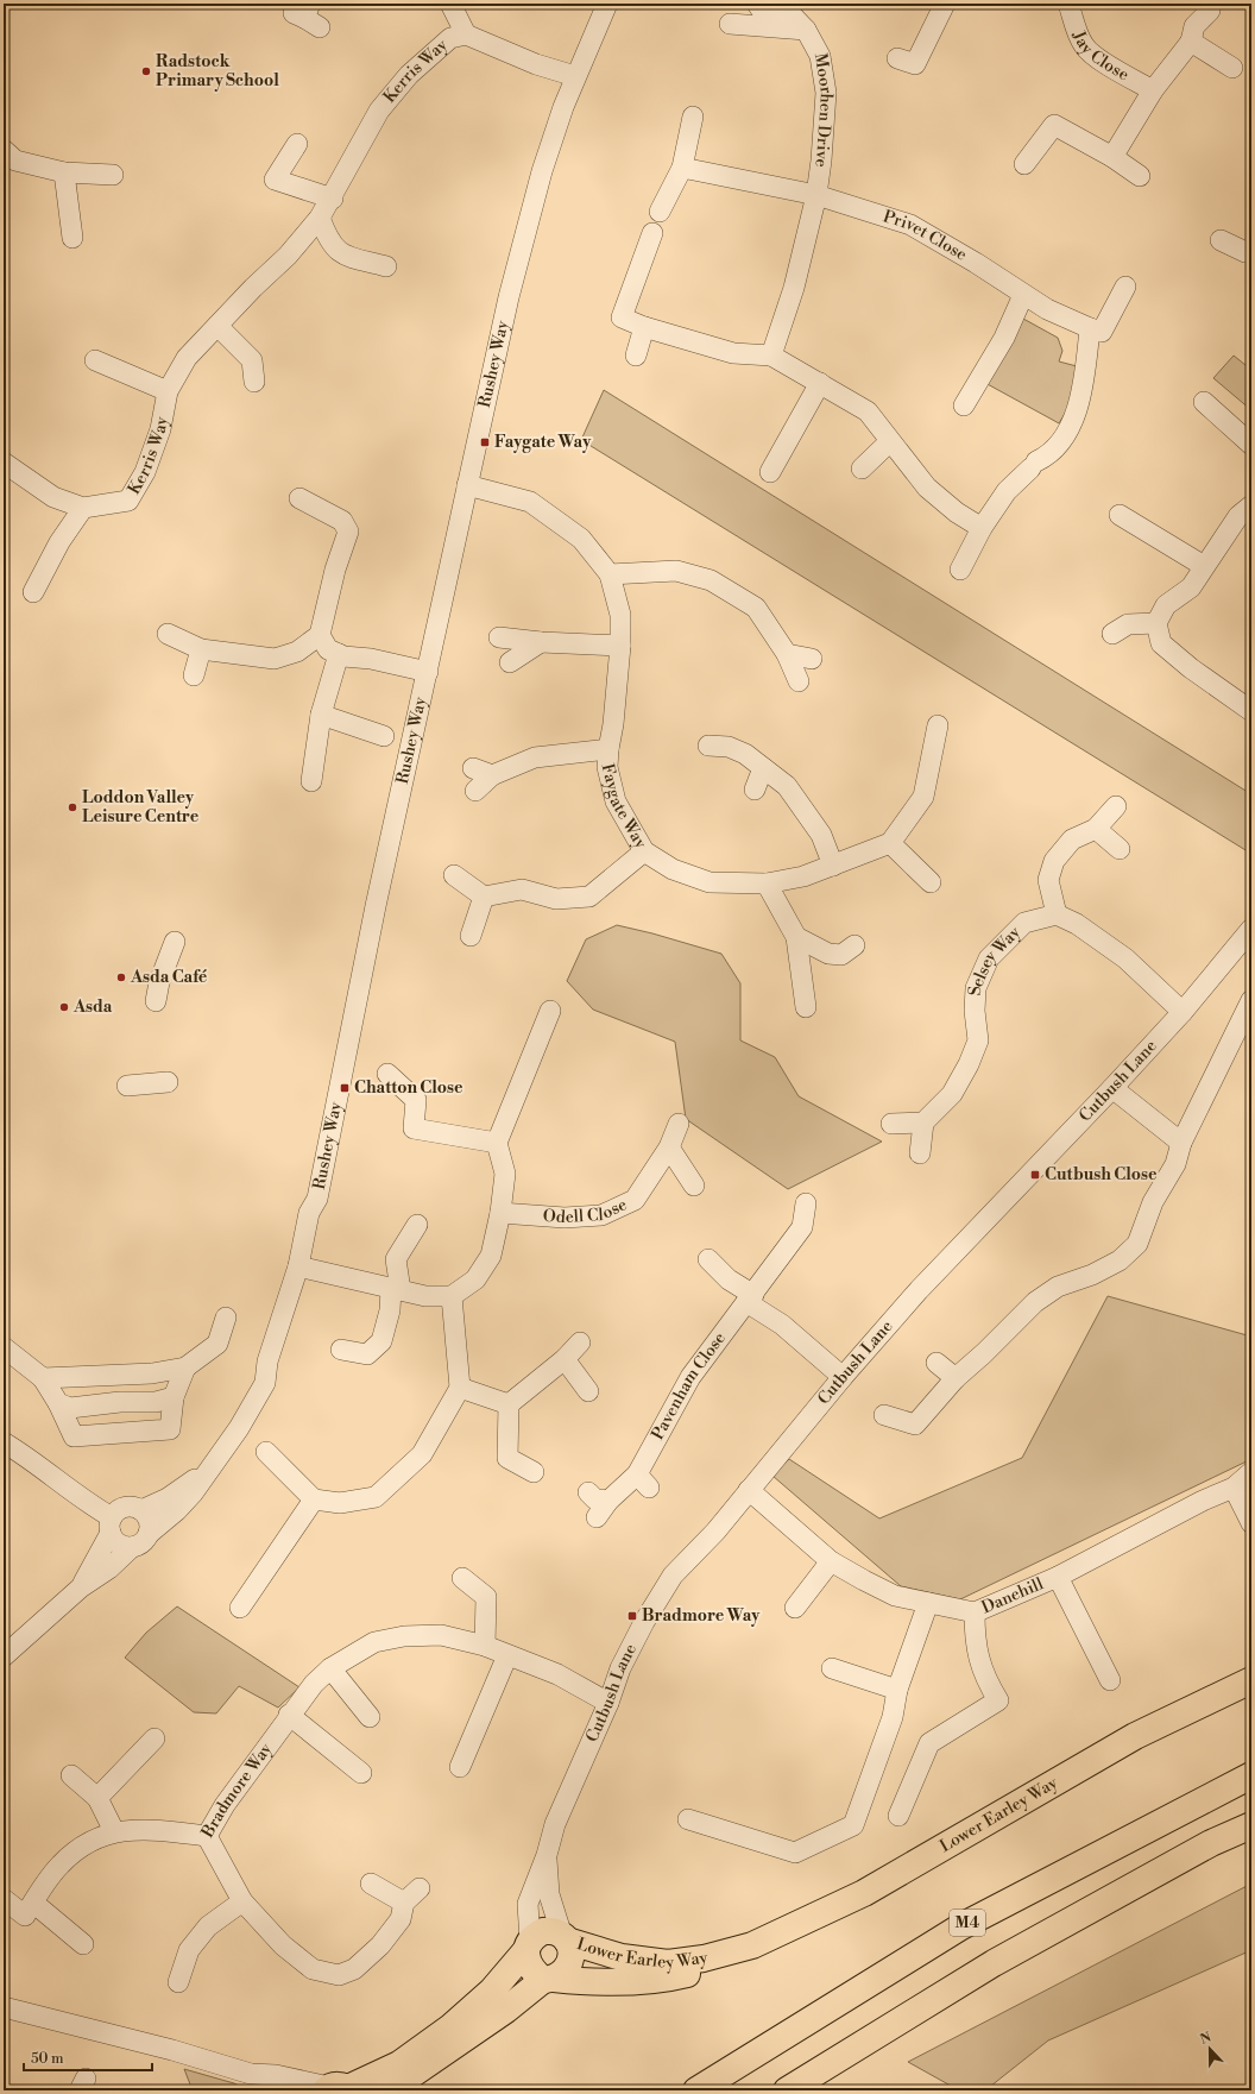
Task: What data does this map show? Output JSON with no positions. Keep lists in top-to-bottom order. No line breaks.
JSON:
{"streets":{"main road":["Lower Earley Way","M4"],"street":["Jay Close","Kerris Way","Moorhen Drive","Privet Close","Rushey Way","Faygate Way","Selsey Way","Cutbush Lane","Odell Close","Pavenham Close","Danehill","Bradmore Way"]},"crossings":[["Kerris Way","Rushey Way"],["Moorhen Drive","Privet Close"],["Rushey Way","Faygate Way"],["Cutbush Lane","Danehill"],["Cutbush Lane","Bradmore Way"],["Cutbush Lane","Lower Earley Way"]],"places":{"other":["Radstock Primary School","Loddon Valley Leisure Centre","Asda Café","Asda"],"transit":["Faygate Way","Chatton Close","Cutbush Close","Bradmore Way"]},"scale_bar":"50 m","north":"top"}
